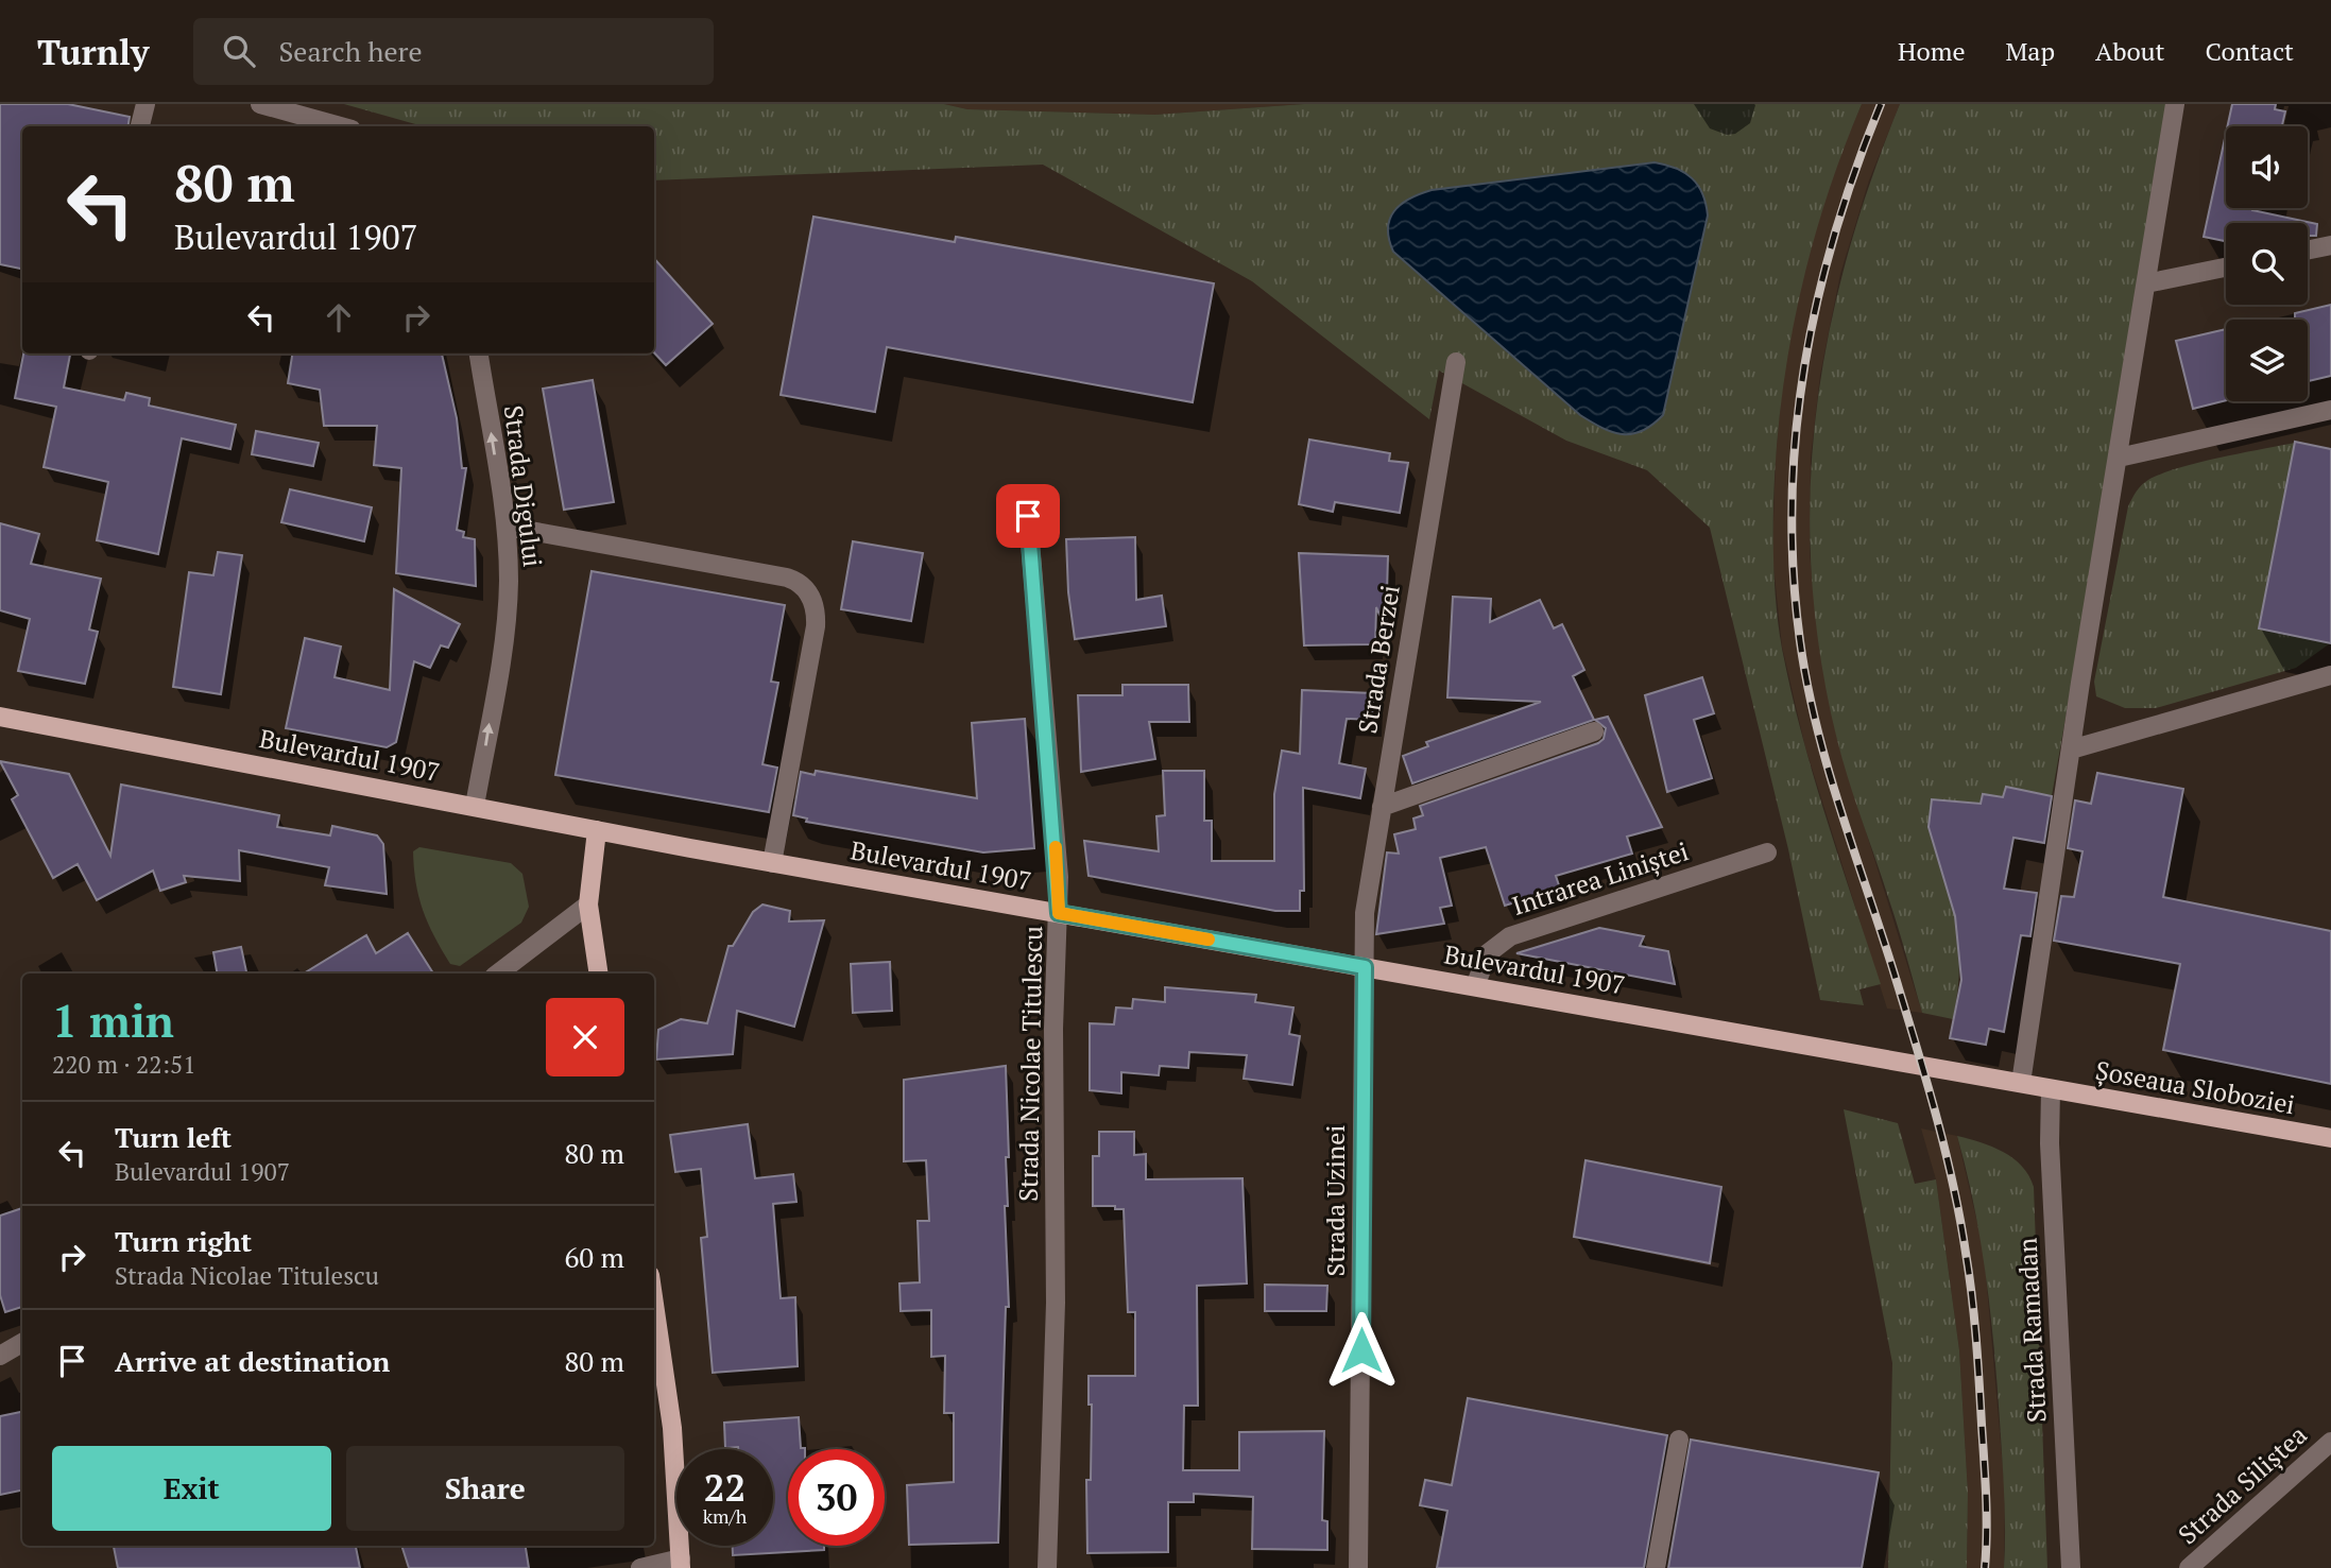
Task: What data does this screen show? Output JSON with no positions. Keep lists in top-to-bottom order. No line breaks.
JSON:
{"streets":{"main road":["Bulevardul 1907","Șoseaua Sloboziei"],"street":["Strada Digului","Strada Berzei","Intrarea Liniștei","Strada Nicolae Titulescu","Strada Uzinei","Strada Ramadan","Strada Siliștea"]},"crossings":[["Strada Digului","Bulevardul 1907"],["Strada Berzei","Bulevardul 1907"],["Strada Berzei","Strada Uzinei"],["Bulevardul 1907","Intrarea Liniștei"],["Bulevardul 1907","Strada Nicolae Titulescu"],["Bulevardul 1907","Șoseaua Sloboziei"],["Bulevardul 1907","Strada Uzinei"],["Bulevardul 1907","Strada Ramadan"],["Șoseaua Sloboziei","Strada Ramadan"]],"one_way":["Strada Digului"],"page":{"header":"Turnly","search":"Search here","nav":["Home","Map","About","Contact"],"turn":["80 m","Bulevardul 1907"],"heading":["1 min","220 m · 22:51"],"list":[{"name":"Turn left","note":"Bulevardul 1907","value":"80 m"},{"name":"Turn right","note":"Strada Nicolae Titulescu","value":"60 m"},{"name":"Arrive at destination","value":"80 m"}],"buttons":["Exit","Share"],"speed":"22 km/h","limit":"30"}}
